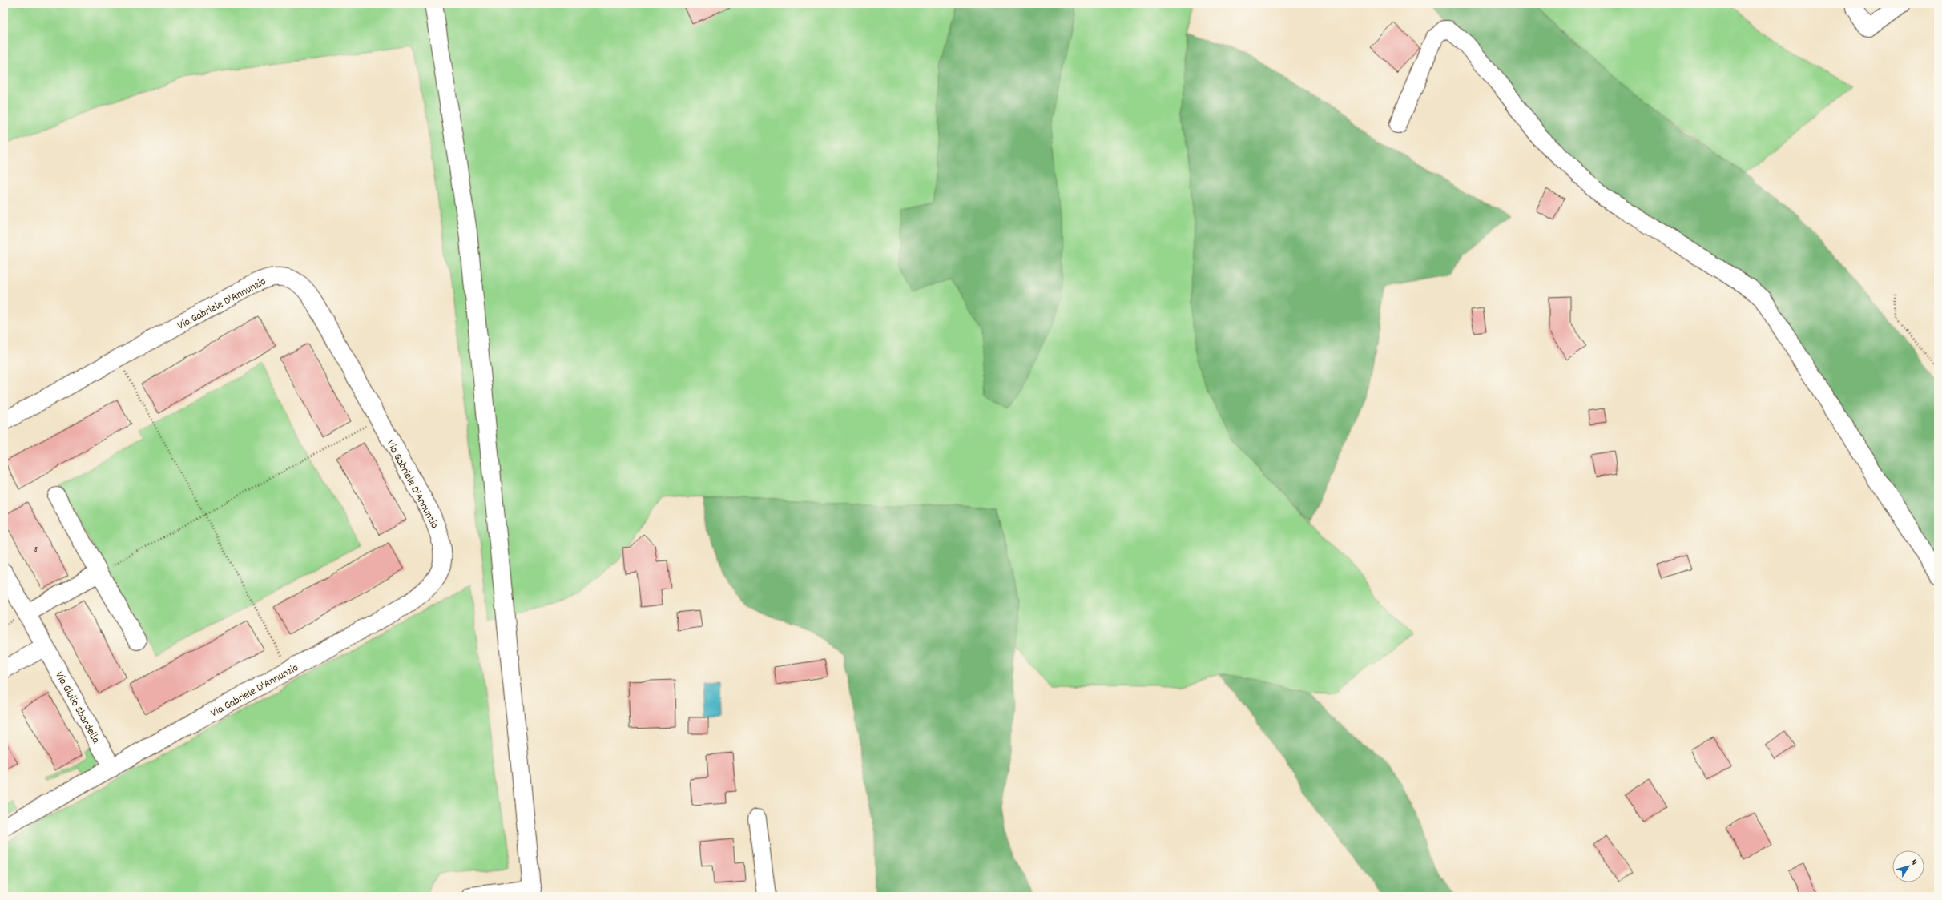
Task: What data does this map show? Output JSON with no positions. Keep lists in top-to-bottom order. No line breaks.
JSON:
{"streets":{"street":["Via Gabriele D'Annunzio","Via Giulio Sbardella"]},"crossings":[["Via Gabriele D'Annunzio","Via Giulio Sbardella"]],"house_numbers":["8"],"north":"top right"}
